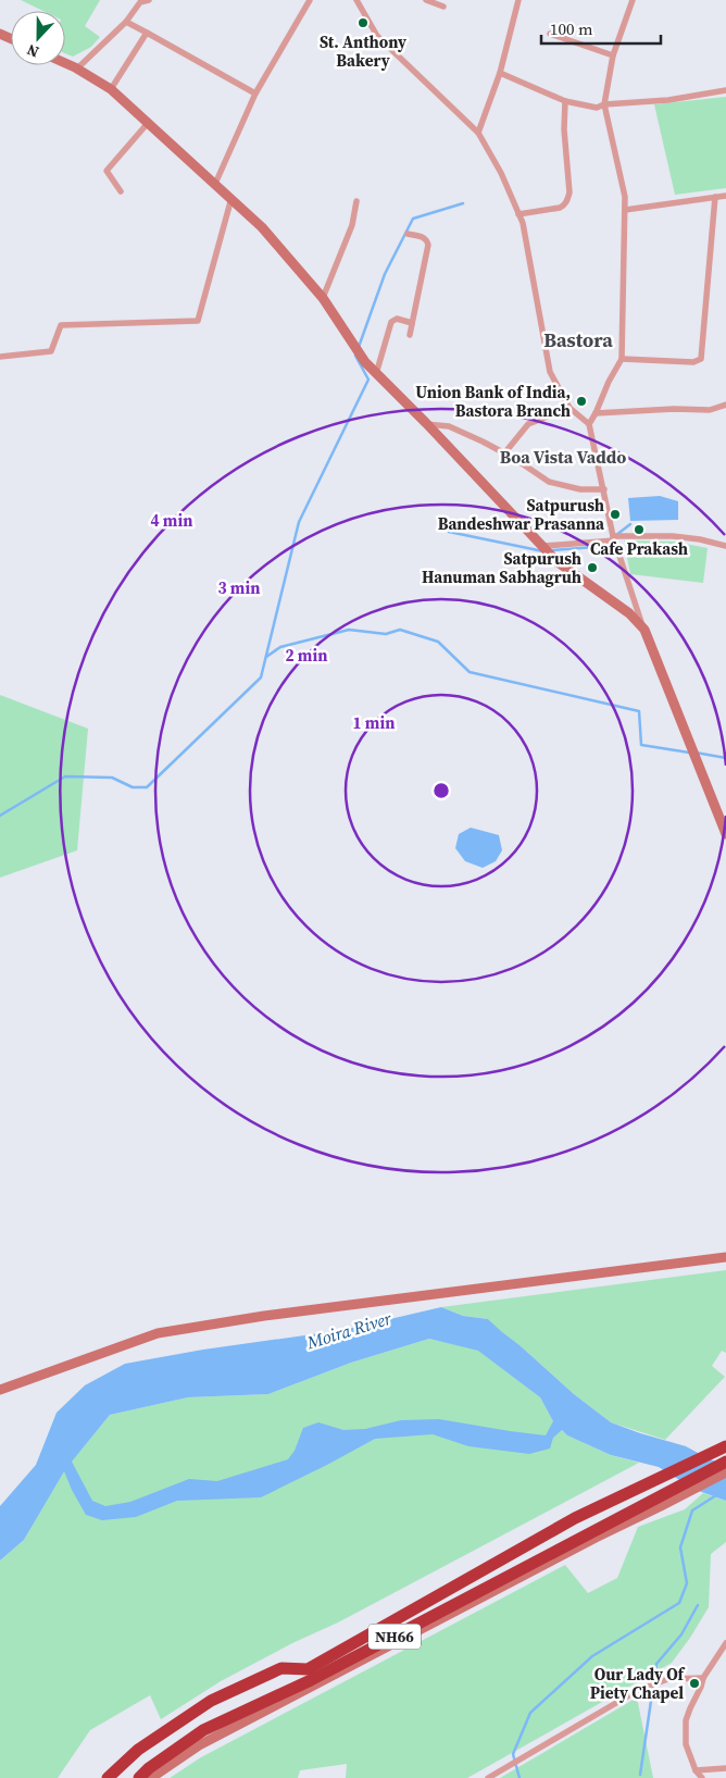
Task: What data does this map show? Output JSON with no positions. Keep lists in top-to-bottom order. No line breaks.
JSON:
{"streets":{"highway":["NH66"]},"districts":["Bastora","Boa Vista Vaddo"],"water":["Moira River"],"places":["St. Anthony Bakery","Union Bank of India, Bastora Branch","Satpurush Bandeshwar Prasanna","Cafe Prakash","Satpurush Hanuman Sabhagruh","Our Lady Of Piety Chapel"],"scale_bar":"100 m","north":"bottom","rings":["4 min","3 min","2 min","1 min"]}
